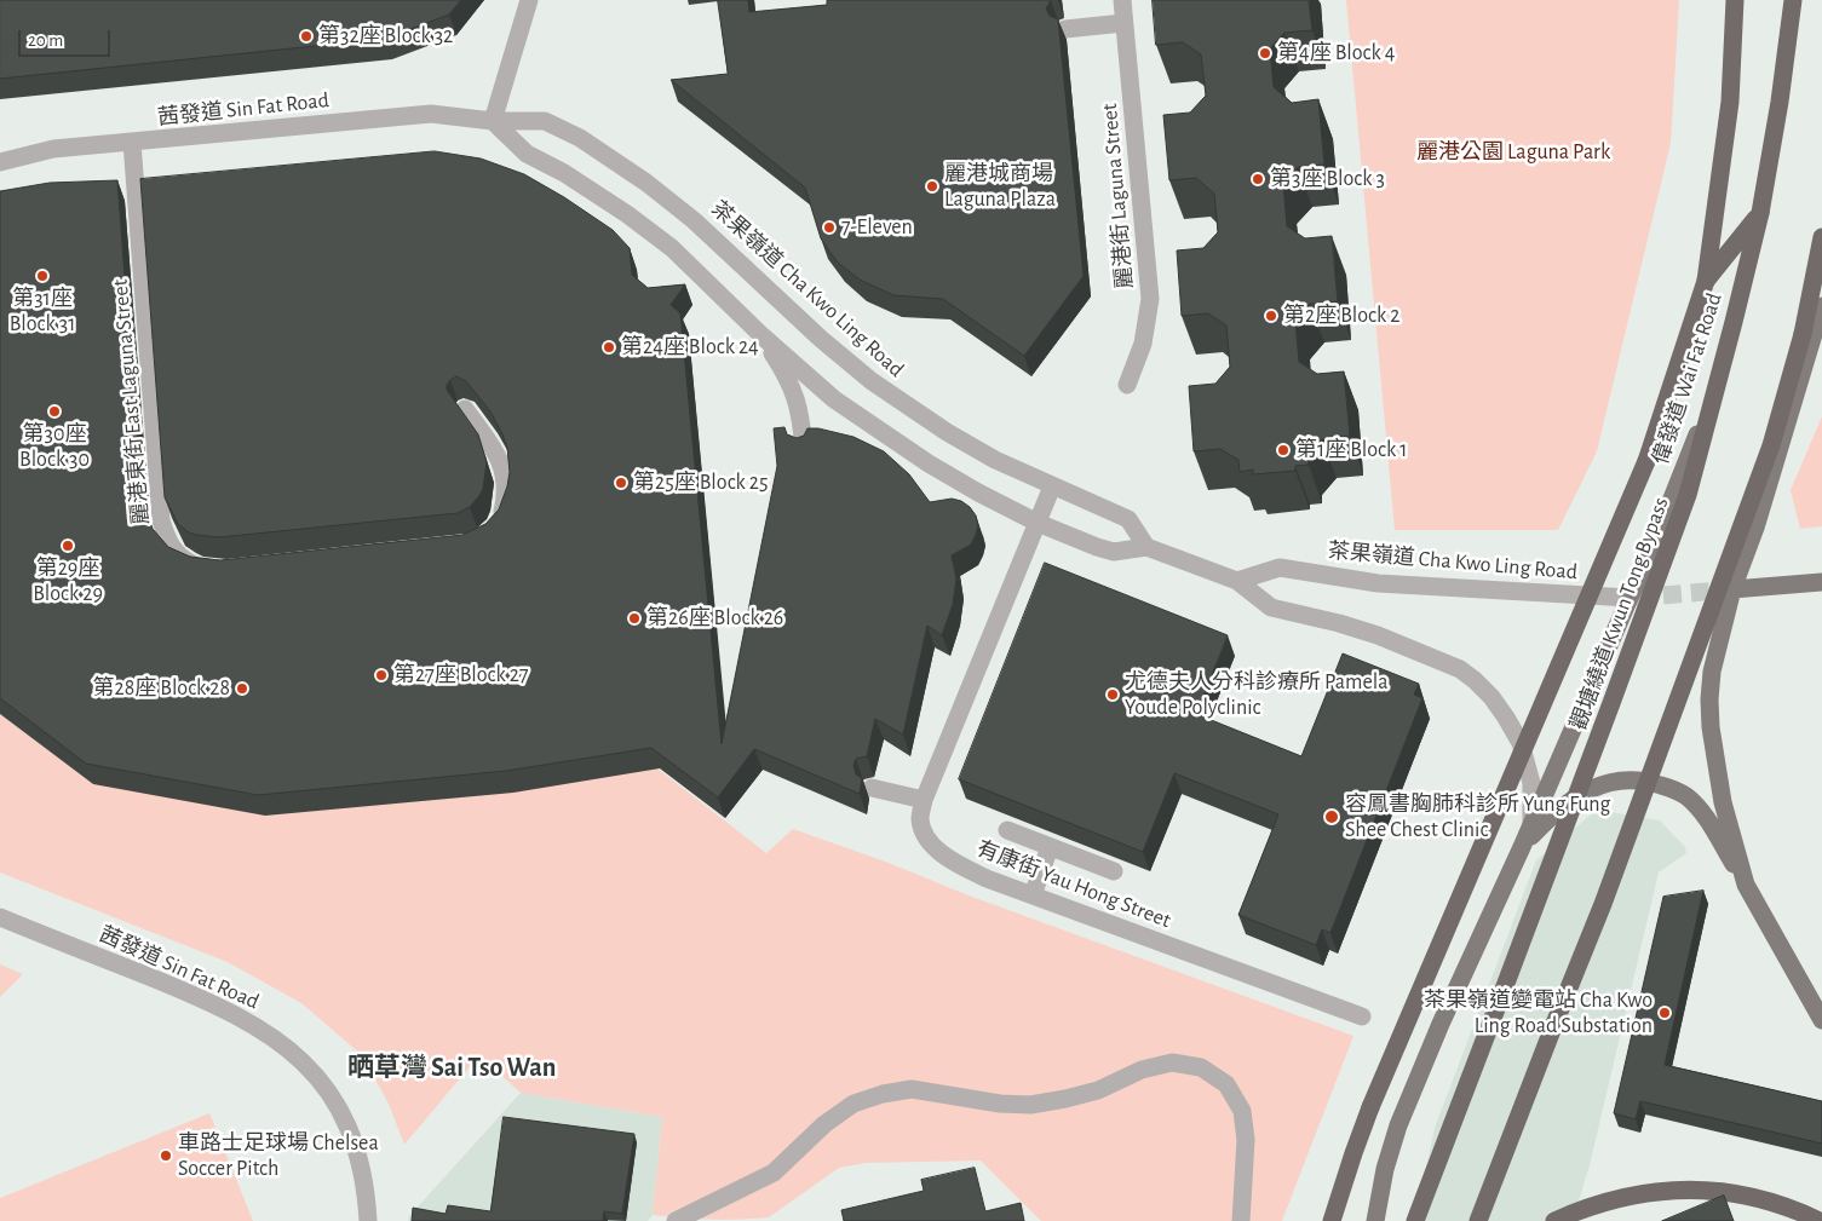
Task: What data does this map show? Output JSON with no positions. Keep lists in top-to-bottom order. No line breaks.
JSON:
{"streets":{"highway":["觀塘繞道 Kwun Tong Bypass"],"main road":["偉發道 Wai Fat Road"],"street":["茜發道 Sin Fat Road","麗港街 Laguna Street","茶果嶺道 Cha Kwo Ling Road","麗港東街 East Laguna Street","有康街 Yau Hong Street"]},"crossings":[["茜發道 Sin Fat Road","茶果嶺道 Cha Kwo Ling Road"],["茜發道 Sin Fat Road","麗港東街 East Laguna Street"],["茶果嶺道 Cha Kwo Ling Road","偉發道 Wai Fat Road"],["茶果嶺道 Cha Kwo Ling Road","有康街 Yau Hong Street"]],"districts":["晒草灣 Sai Tso Wan"],"parks":["麗港公園 Laguna Park"],"places":["第32座 Block 32","第4座 Block 4","第3座 Block 3","麗港城商場 Laguna Plaza","7-Eleven","第31座 Block 31","第2座 Block 2","第24座 Block 24","第30座 Block 30","第1座 Block 1","第25座 Block 25","第29座 Block 29","第26座 Block 26","第27座 Block 27","第28座 Block 28","尤德夫人分科診療所 Pamela Youde Polyclinic","容鳳書胸肺科診所 Yung Fung Shee Chest Clinic","茶果嶺道變電站 Cha Kwo Ling Road Substation","車路士足球場 Chelsea Soccer Pitch"],"scale_bar":"20 m"}
